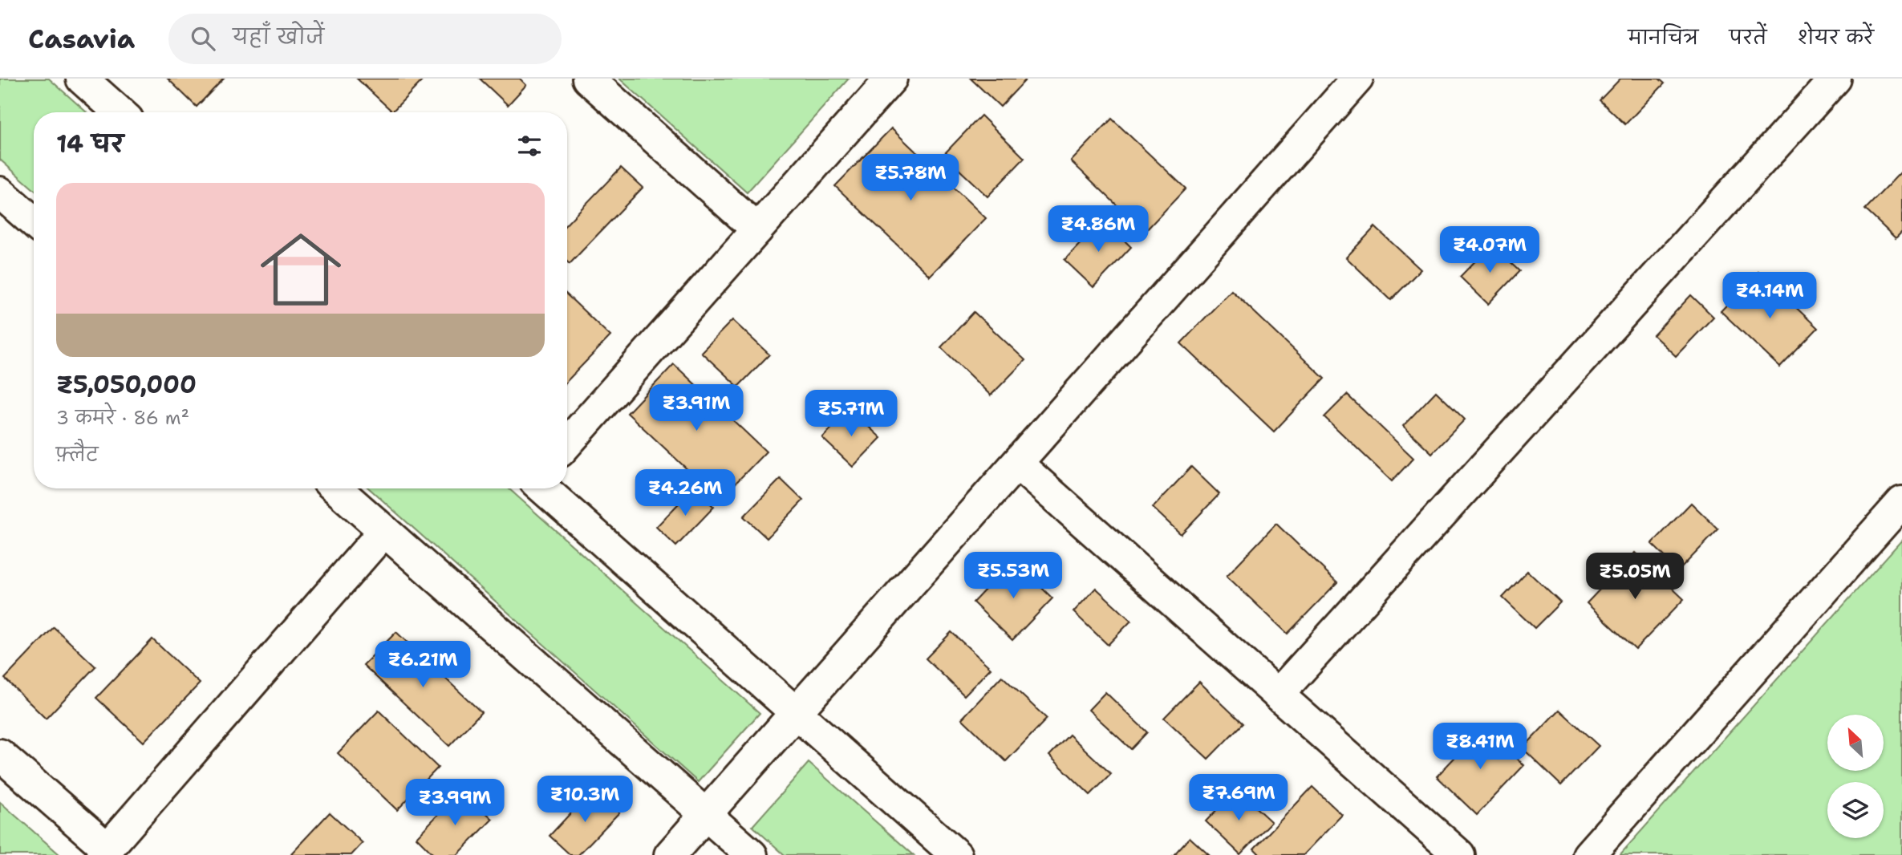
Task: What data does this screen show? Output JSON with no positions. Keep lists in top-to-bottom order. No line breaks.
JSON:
{"north":"top left","page":{"header":"Casavia","search":"यहाँ खोजें","nav":["मानचित्र","परतें","शेयर करें"],"heading":"14 घर","price":["₹5.78M","₹4.86M","₹4.07M","₹4.14M","₹3.91M","₹5.71M","₹4.26M","₹5.53M","₹5.05M","₹6.21M","₹8.41M","₹7.69M","₹10.3M","₹3.99M"],"list":[{"name":"₹5,050,000","note":"3 कमरे · 86 m² · फ़्लैट"}]}}
